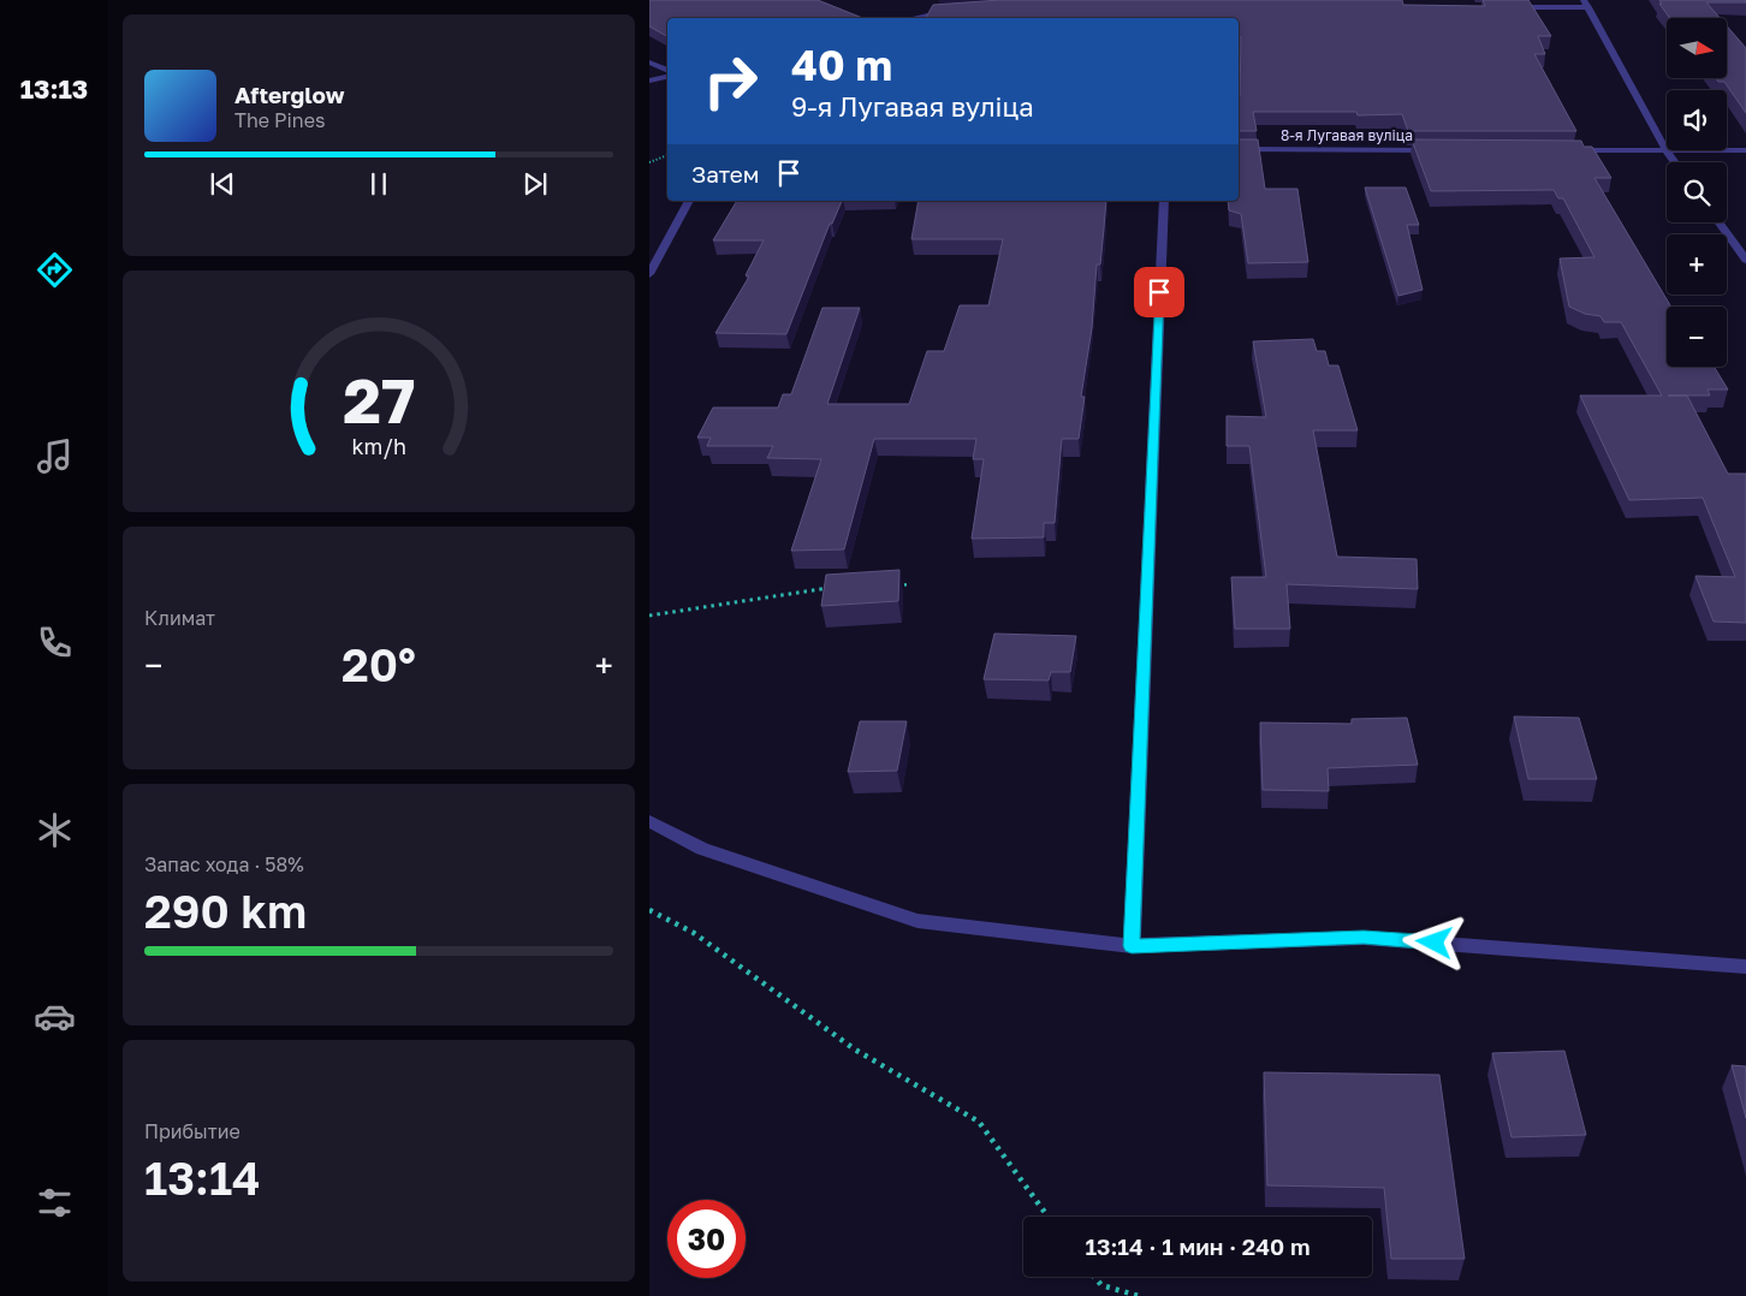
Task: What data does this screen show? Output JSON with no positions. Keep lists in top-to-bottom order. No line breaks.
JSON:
{"streets":{"street":["8-я Лугавая вуліца"]},"north":"right","page":{"tabs":"13:13","map_buttons":["+","−"],"turn":["40 m","9-я Лугавая вуліца"],"song":["Afterglow","The Pines"],"then":"Затем","tile":["Климат",["Запас хода · 58%","290 km"],["Прибытие","13:14"]],"heat":["−","20°","+"],"limit":"30","trip":"13:14 · 1 мин · 240 m","gauge":["27","km/h"]}}
